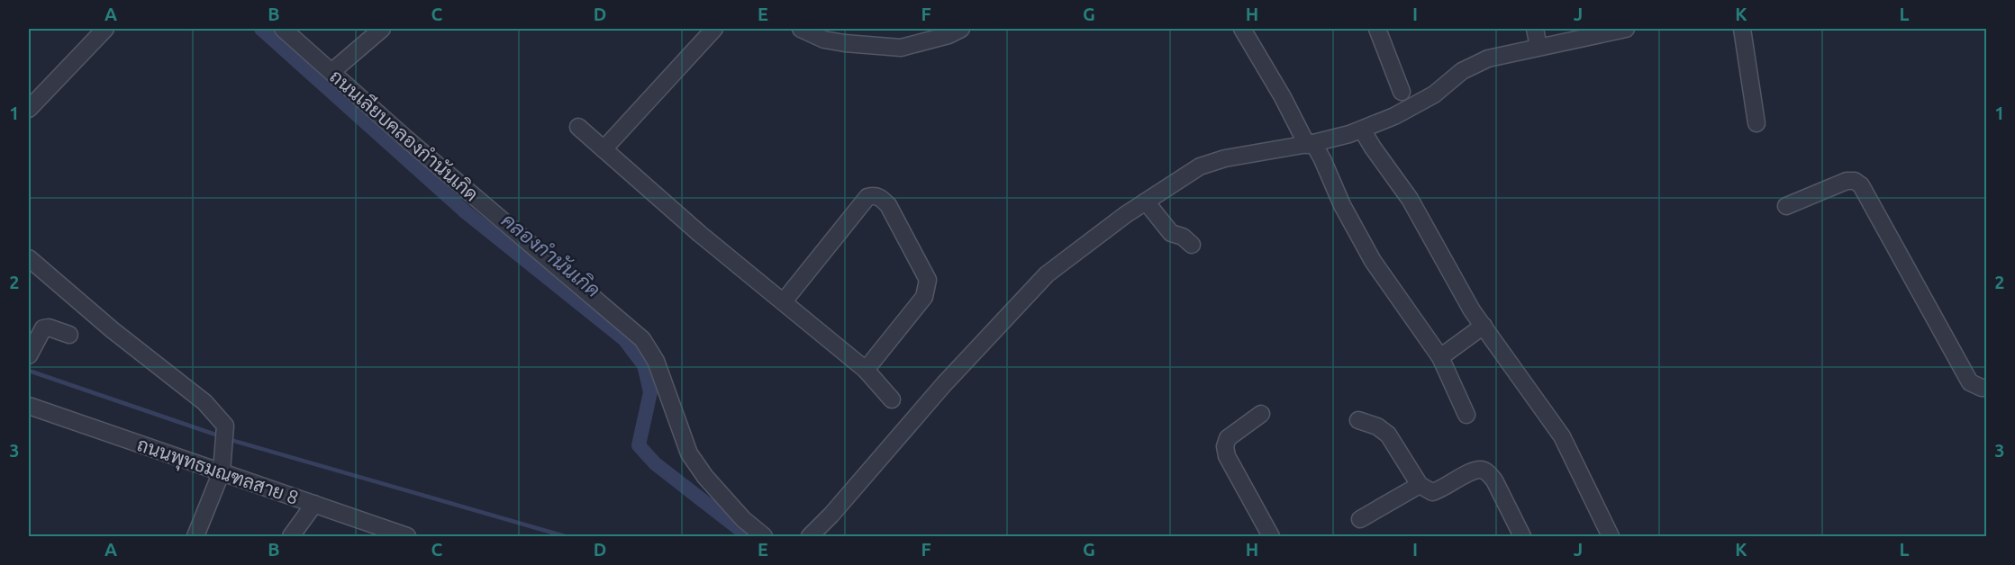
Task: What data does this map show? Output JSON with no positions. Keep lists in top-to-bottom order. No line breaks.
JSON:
{"streets":{"street":["ถนนเลียบคลองกำนันเกิด","ถนนพุทธมณฑลสาย 8"]},"water":["คลองกำนันเกิด"],"grid":{"columns":["A","B","C","D","E","F","G","H","I","J","K","L"],"rows":["1","2","3"]}}
